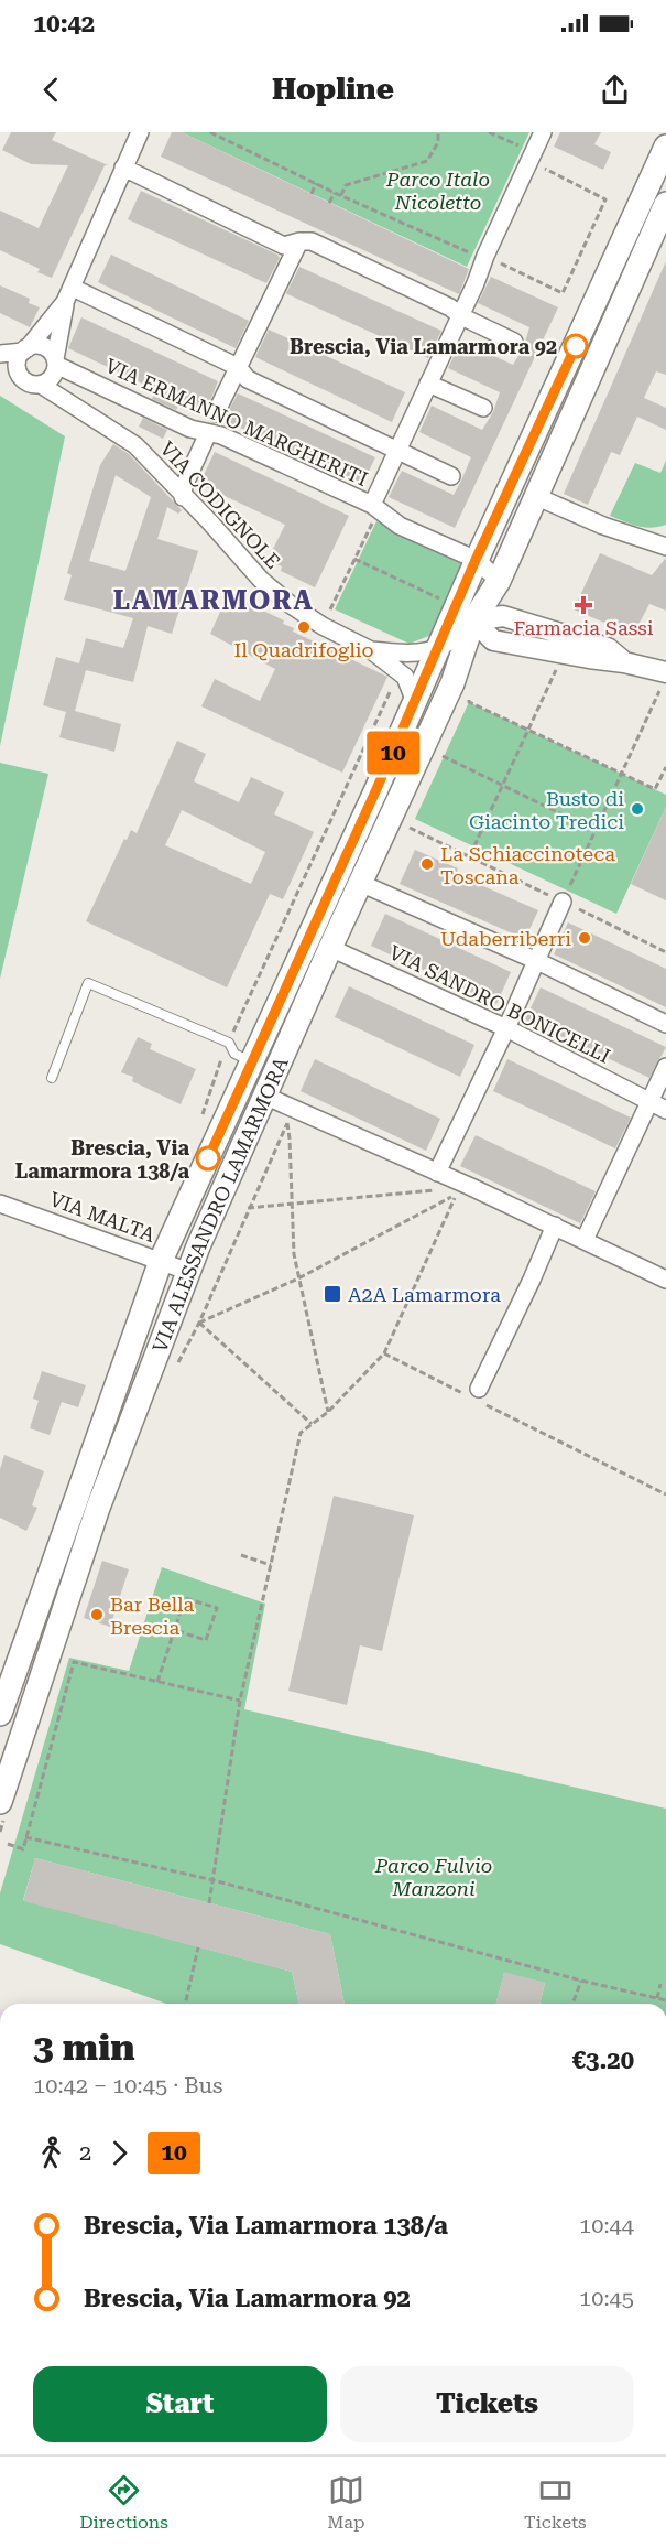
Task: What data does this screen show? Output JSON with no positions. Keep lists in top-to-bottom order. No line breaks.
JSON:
{"streets":{"main road":["VIA ALESSANDRO LAMARMORA"],"street":["VIA ERMANNO MARGHERITI","VIA CODIGNOLE","VIA SANDRO BONICELLI","VIA MALTA"]},"crossings":[["VIA ERMANNO MARGHERITI","VIA CODIGNOLE"],["VIA ERMANNO MARGHERITI","VIA ALESSANDRO LAMARMORA"],["VIA CODIGNOLE","VIA ALESSANDRO LAMARMORA"],["VIA SANDRO BONICELLI","VIA ALESSANDRO LAMARMORA"],["VIA ALESSANDRO LAMARMORA","VIA MALTA"]],"districts":["LAMARMORA"],"parks":["Parco Italo Nicoletto","Parco Fulvio Manzoni"],"places":{"other":["Brescia, Via Lamarmora 92","Il Quadrifoglio","Busto di Giacinto Tredici","La Schiaccinoteca Toscana","Udaberriberri","Brescia, Via Lamarmora 138/a","Bar Bella Brescia"],"health":["Farmacia Sassi"],"transit":["A2A Lamarmora"]},"lines":["bus line 10"],"page":{"status":"10:42","header":"Hopline","on_map":"10","heading":["3 min","10:42 – 10:45 · Bus","€3.20"],"legs":["2","10"],"list":[{"name":"Brescia, Via Lamarmora 138/a","value":"10:44"},{"name":"Brescia, Via Lamarmora 92","value":"10:45"}],"buttons":["Start","Tickets"],"tabs":["Directions","Map","Tickets"]}}
